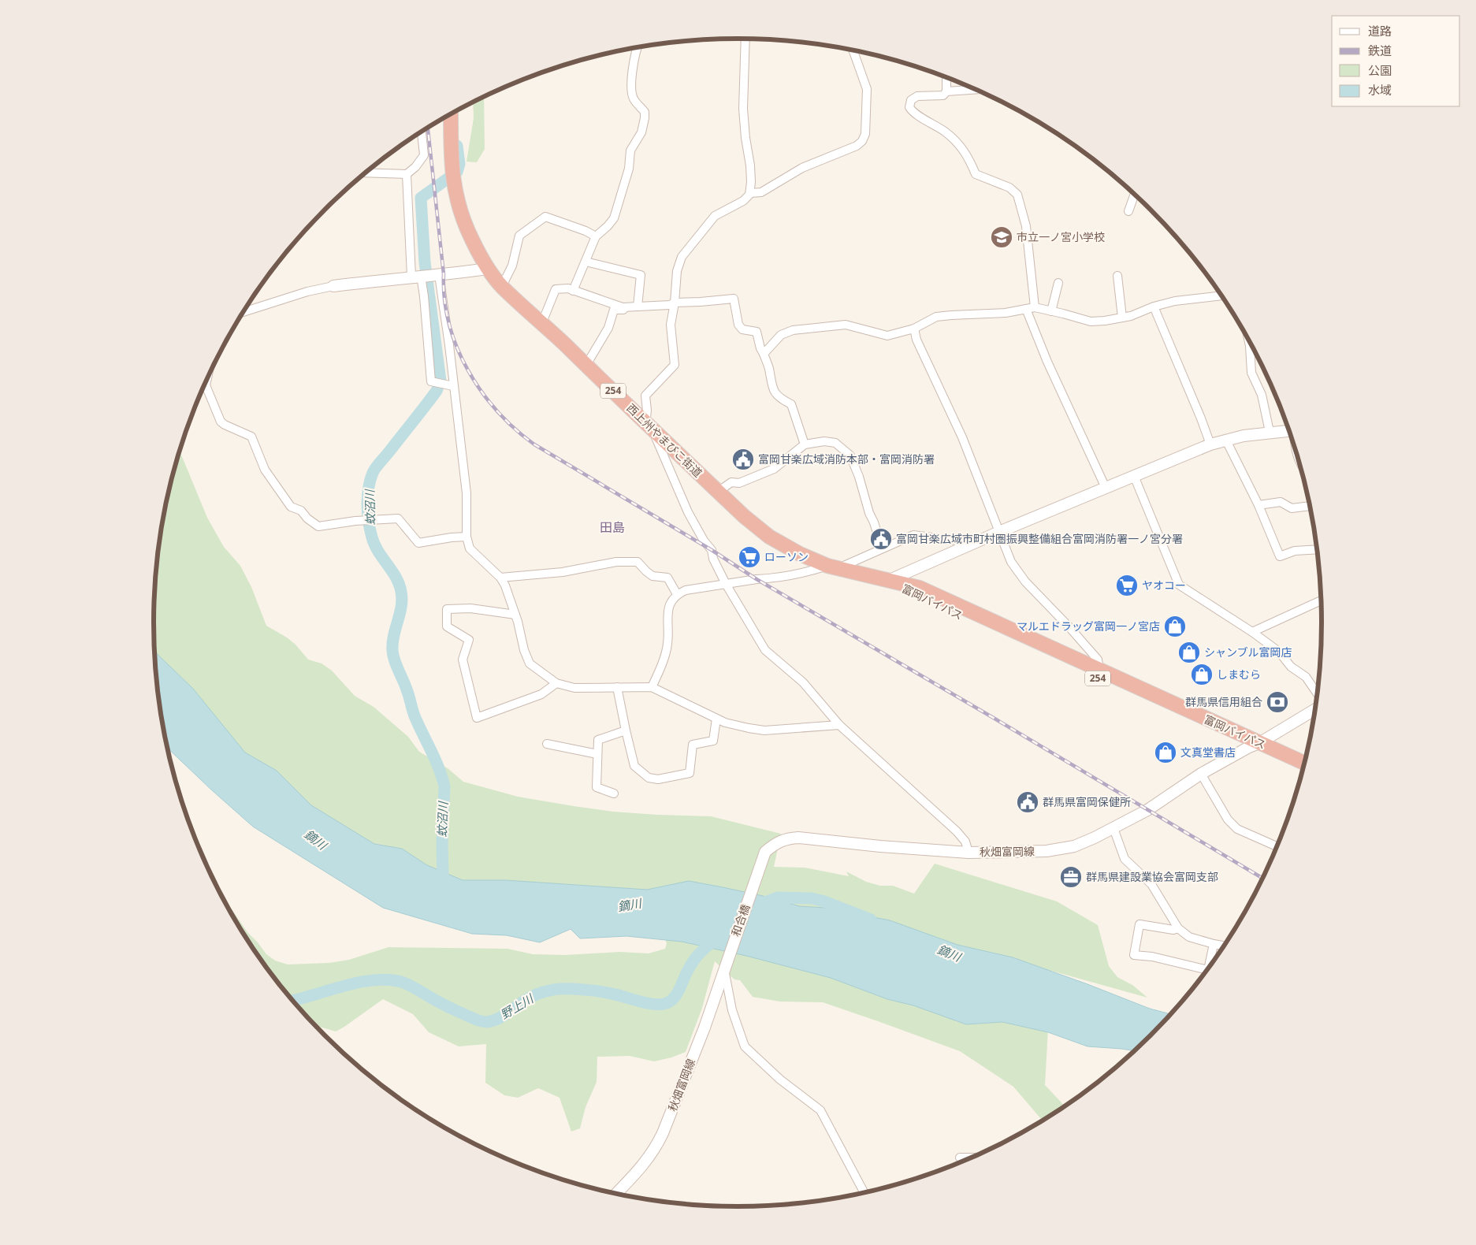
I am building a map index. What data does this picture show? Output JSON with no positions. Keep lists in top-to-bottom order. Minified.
{"streets":{"highway":["254","西上州やまびこ街道","富岡バイパス"],"main road":["秋畑富岡線","和合橋"]},"crossings":[["西上州やまびこ街道","富岡バイパス"],["富岡バイパス","秋畑富岡線"],["秋畑富岡線","和合橋"]],"districts":["田島"],"water":["蚊沼川","鏑川","野上川"],"places":{"school or university":["市立一ノ宮小学校"],"public building":["富岡甘楽広域消防本部・富岡消防署","富岡甘楽広域市町村圏振興整備組合富岡消防署一ノ宮分署","群馬県富岡保健所"],"supermarket":["ローソン","ヤオコー"],"shop":["マルエドラッグ富岡一ノ宮店","シャンブル富岡店","しまむら","文真堂書店"],"bank":["群馬県信用組合"],"office":["群馬県建設業協会富岡支部"]},"legend":["道路","鉄道","公園","水域"]}
